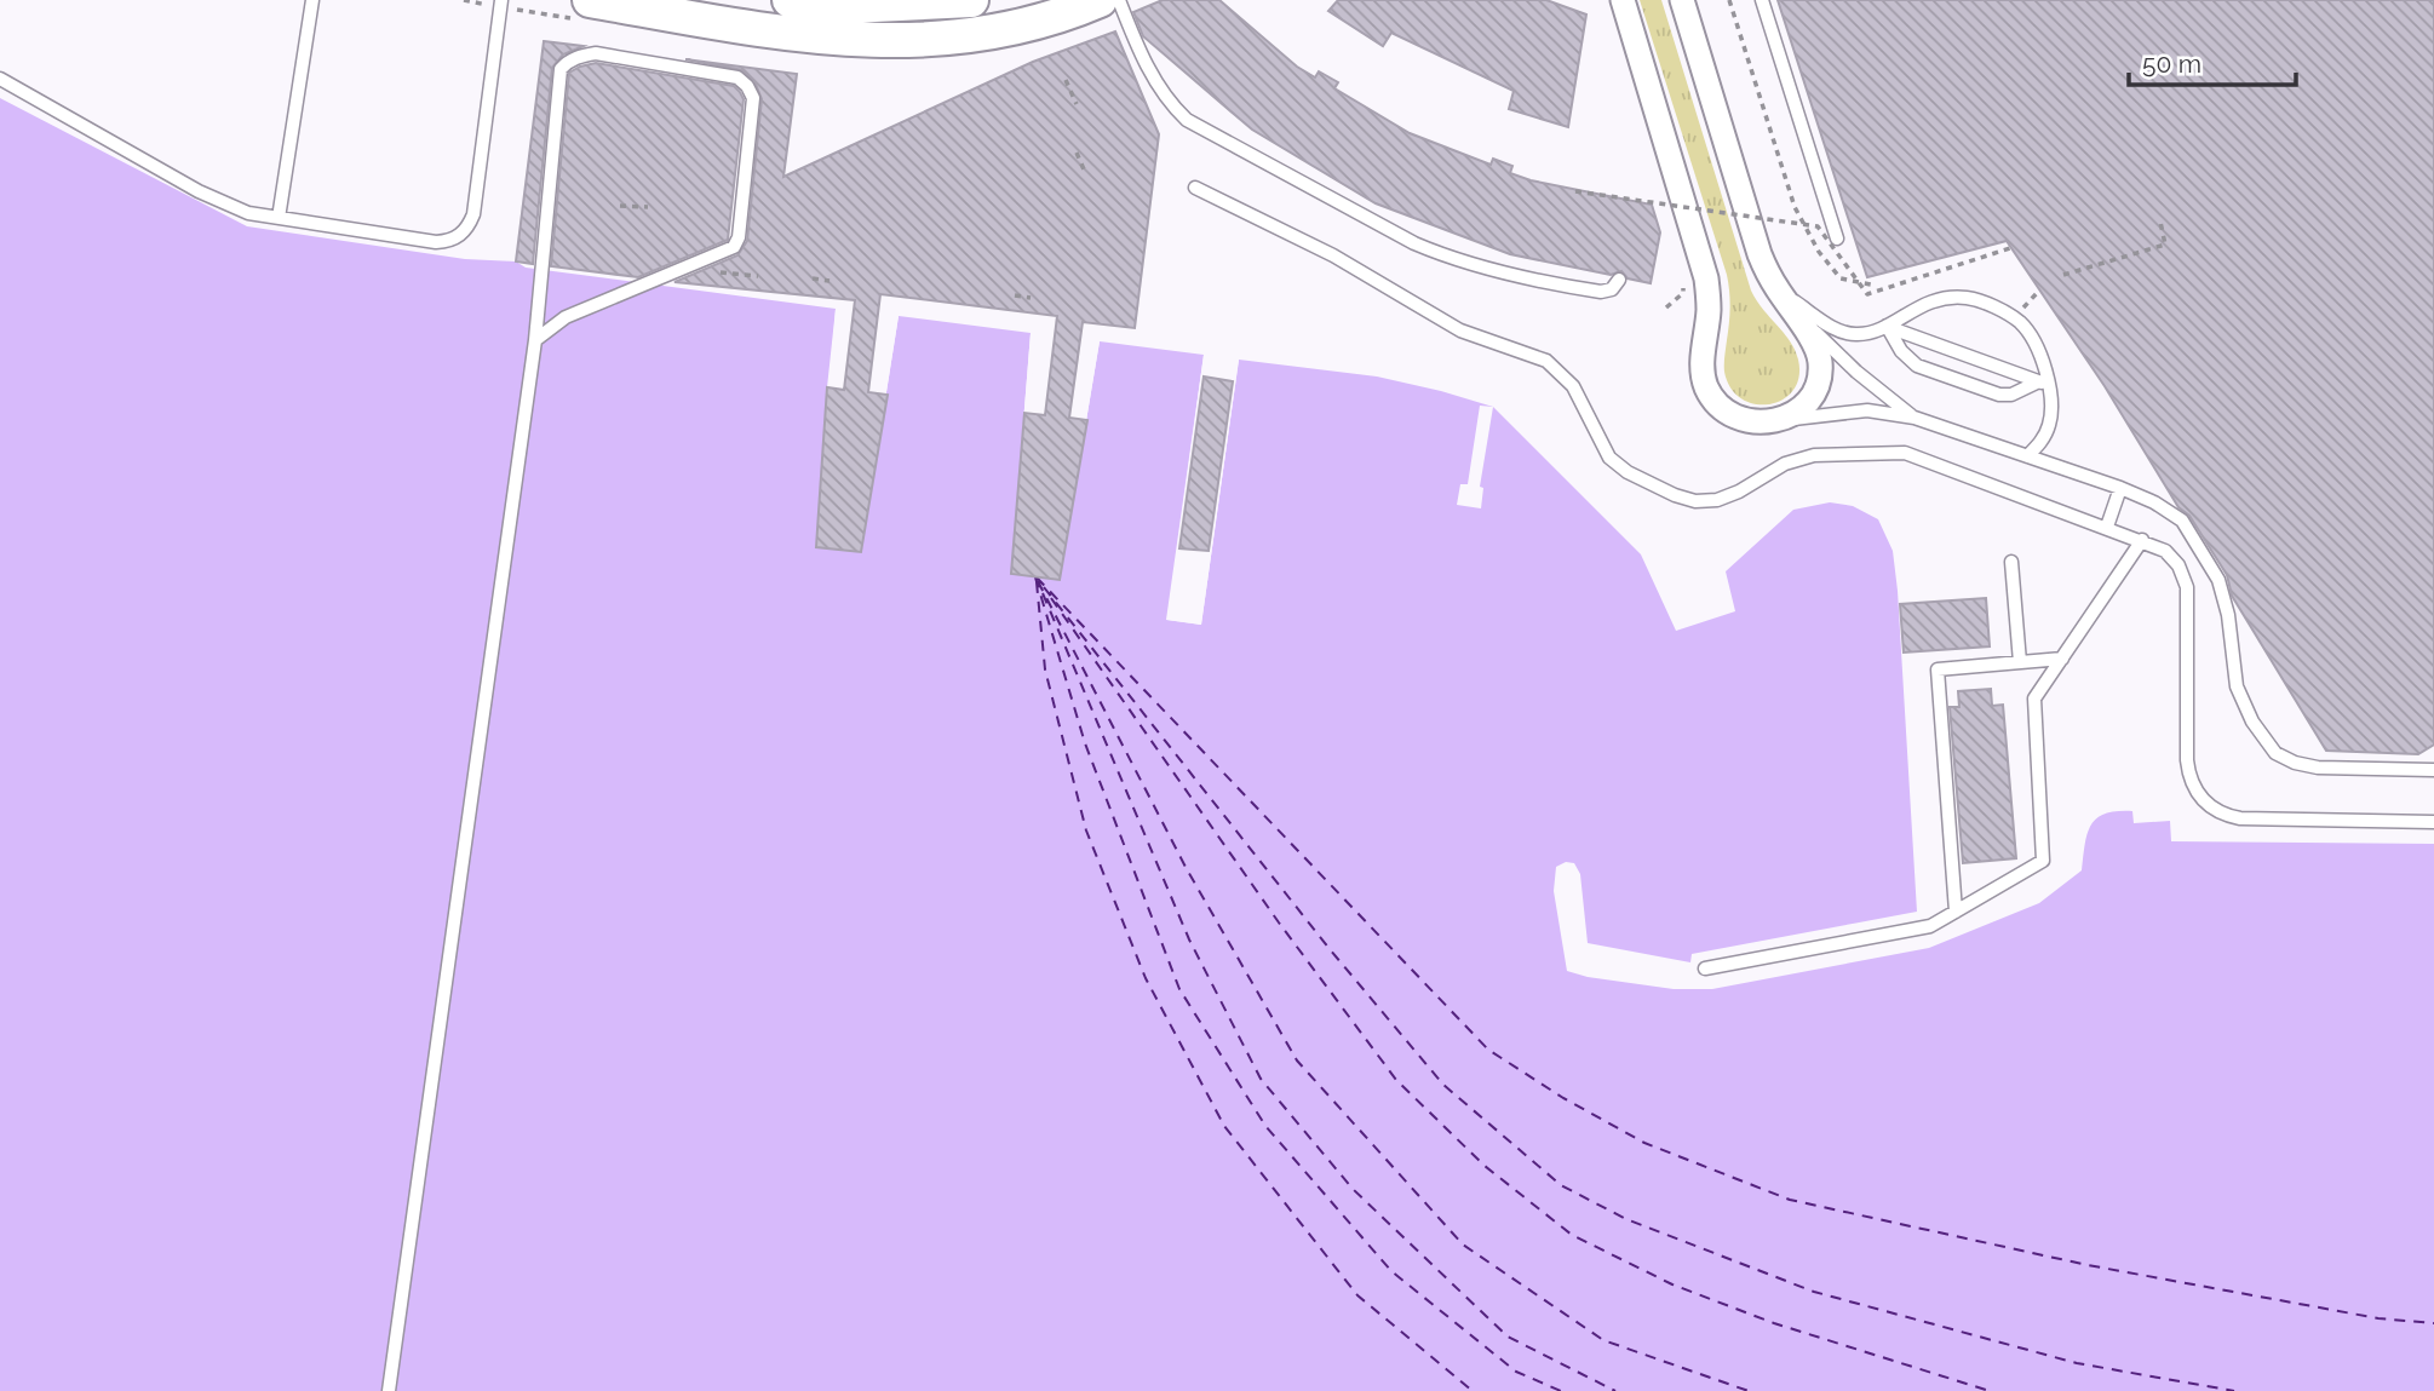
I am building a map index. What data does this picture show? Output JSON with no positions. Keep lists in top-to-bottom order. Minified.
{"scale_bar":"50 m"}
